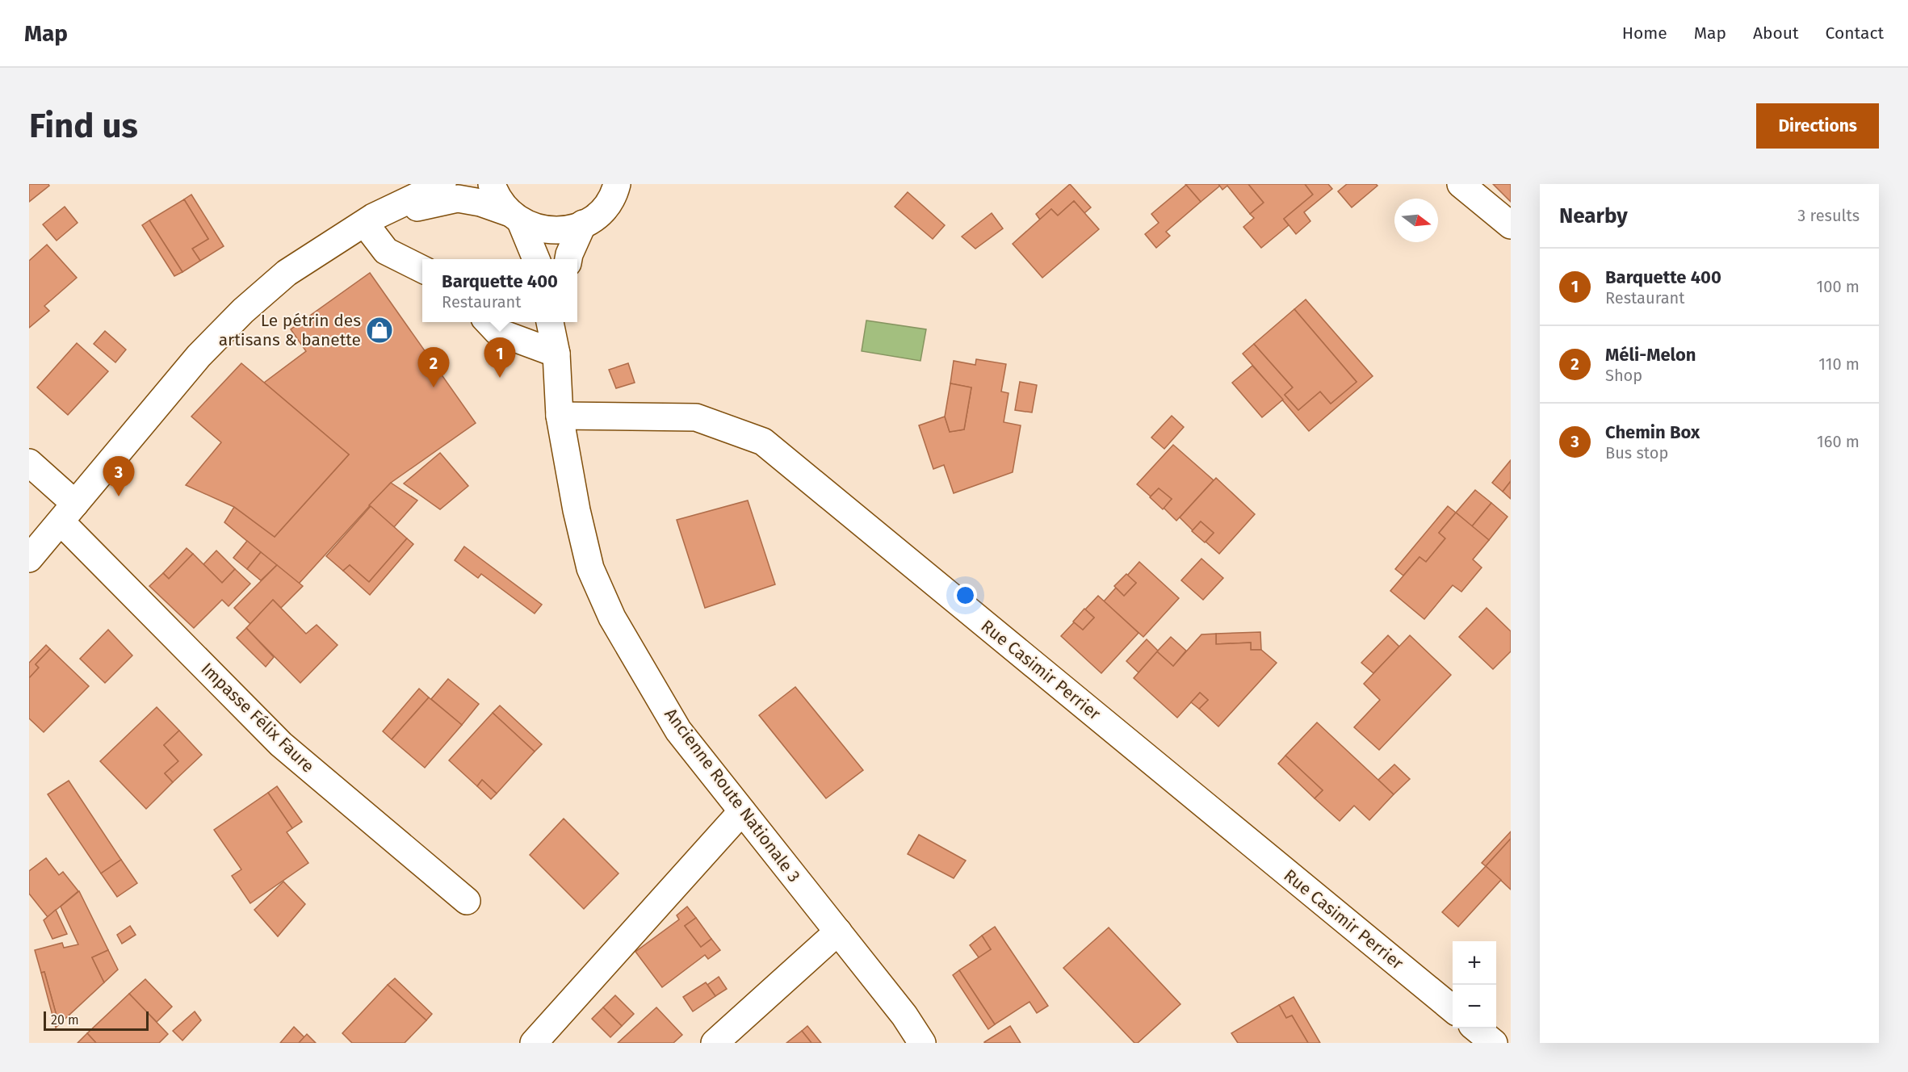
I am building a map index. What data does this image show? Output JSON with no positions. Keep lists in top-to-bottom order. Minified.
{"streets":{"street":["Rue Casimir Perrier","Impasse Félix Faure","Ancienne Route Nationale 3"]},"crossings":[["Rue Casimir Perrier","Ancienne Route Nationale 3"]],"places":{"shop":["Le pétrin des artisans & banette"]},"scale_bar":"20 m","north":"right","page":{"header":"Map","nav":["Home","Map","About","Contact"],"buttons":"Directions","title":"Find us","heading":["Nearby","3 results"],"list":[{"mark":"1","name":"Barquette 400","note":"Restaurant","value":"100 m"},{"mark":"2","name":"Méli-Melon","note":"Shop","value":"110 m"},{"mark":"3","name":"Chemin Box","note":"Bus stop","value":"160 m"}],"popup":["Barquette 400","Restaurant"],"pins":["1","2","3"],"map_buttons":["+","−"],"scale":"20 m"}}
